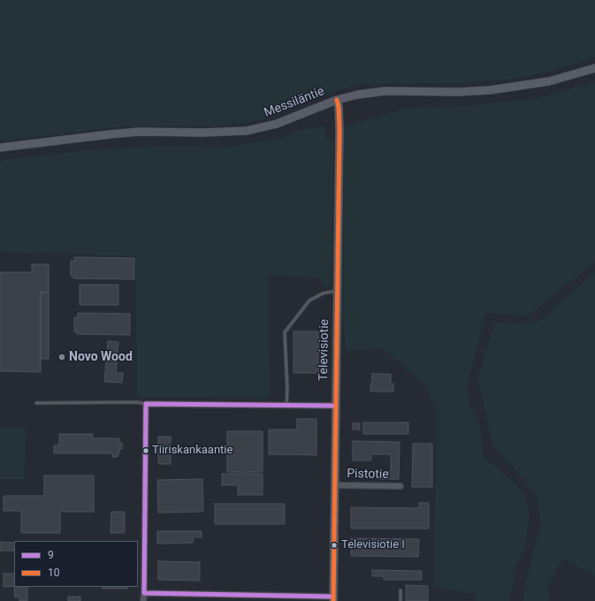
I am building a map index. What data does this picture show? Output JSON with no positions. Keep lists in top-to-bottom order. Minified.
{"streets":{"street":["Messiläntie","Televisiotie","Pistotie"]},"crossings":[["Messiläntie","Televisiotie"],["Televisiotie","Pistotie"]],"places":["Novo Wood","Tiiriskankaantie","Televisiotie I"],"lines":["transit line 10","transit line 9"],"legend":["9","10"]}
